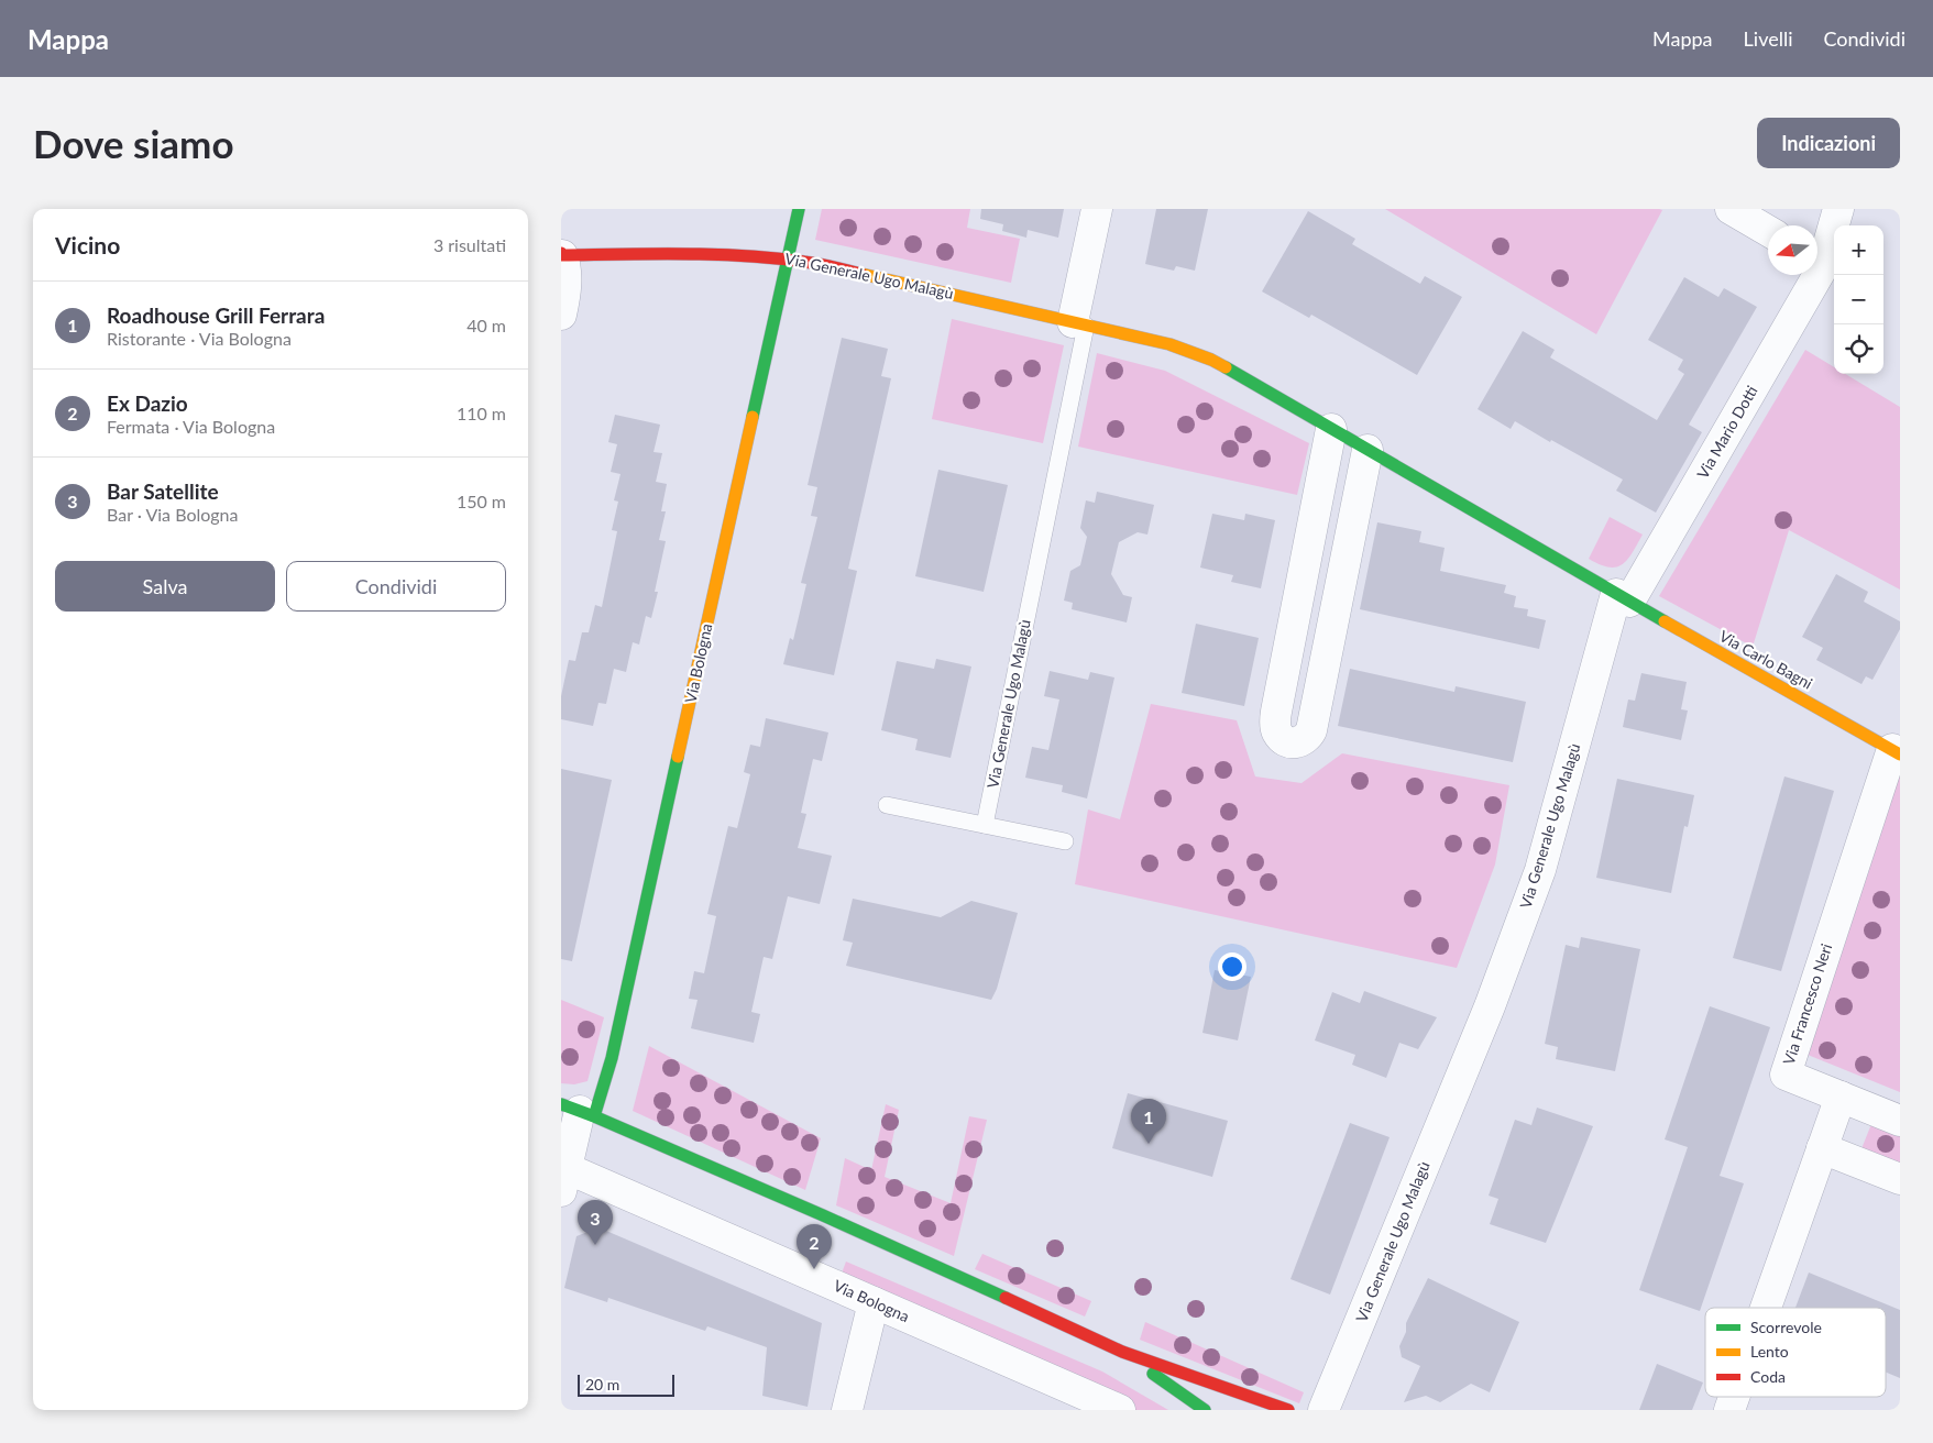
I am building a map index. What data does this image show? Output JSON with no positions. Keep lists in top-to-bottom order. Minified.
{"streets":{"street":["Via Generale Ugo Malagù","Via Mario Dotti","Via Carlo Bagni","Via Bologna","Via Francesco Neri"]},"crossings":[["Via Generale Ugo Malagù","Via Mario Dotti"],["Via Generale Ugo Malagù","Via Carlo Bagni"],["Via Generale Ugo Malagù","Via Bologna"],["Via Mario Dotti","Via Carlo Bagni"],["Via Carlo Bagni","Via Francesco Neri"]],"legend":["Scorrevole","Lento","Coda"],"scale_bar":"20 m","north":"left","page":{"header":"Mappa","nav":["Mappa","Livelli","Condividi"],"buttons":["Indicazioni",["Salva","Condividi"]],"title":"Dove siamo","heading":["Vicino","3 risultati"],"map_buttons":["+","−"],"list":[{"mark":"1","name":"Roadhouse Grill Ferrara","note":"Ristorante · Via Bologna","value":"40 m"},{"mark":"2","name":"Ex Dazio","note":"Fermata · Via Bologna","value":"110 m"},{"mark":"3","name":"Bar Satellite","note":"Bar · Via Bologna","value":"150 m"}],"pins":["1","3","2"],"scale":"20 m"}}
